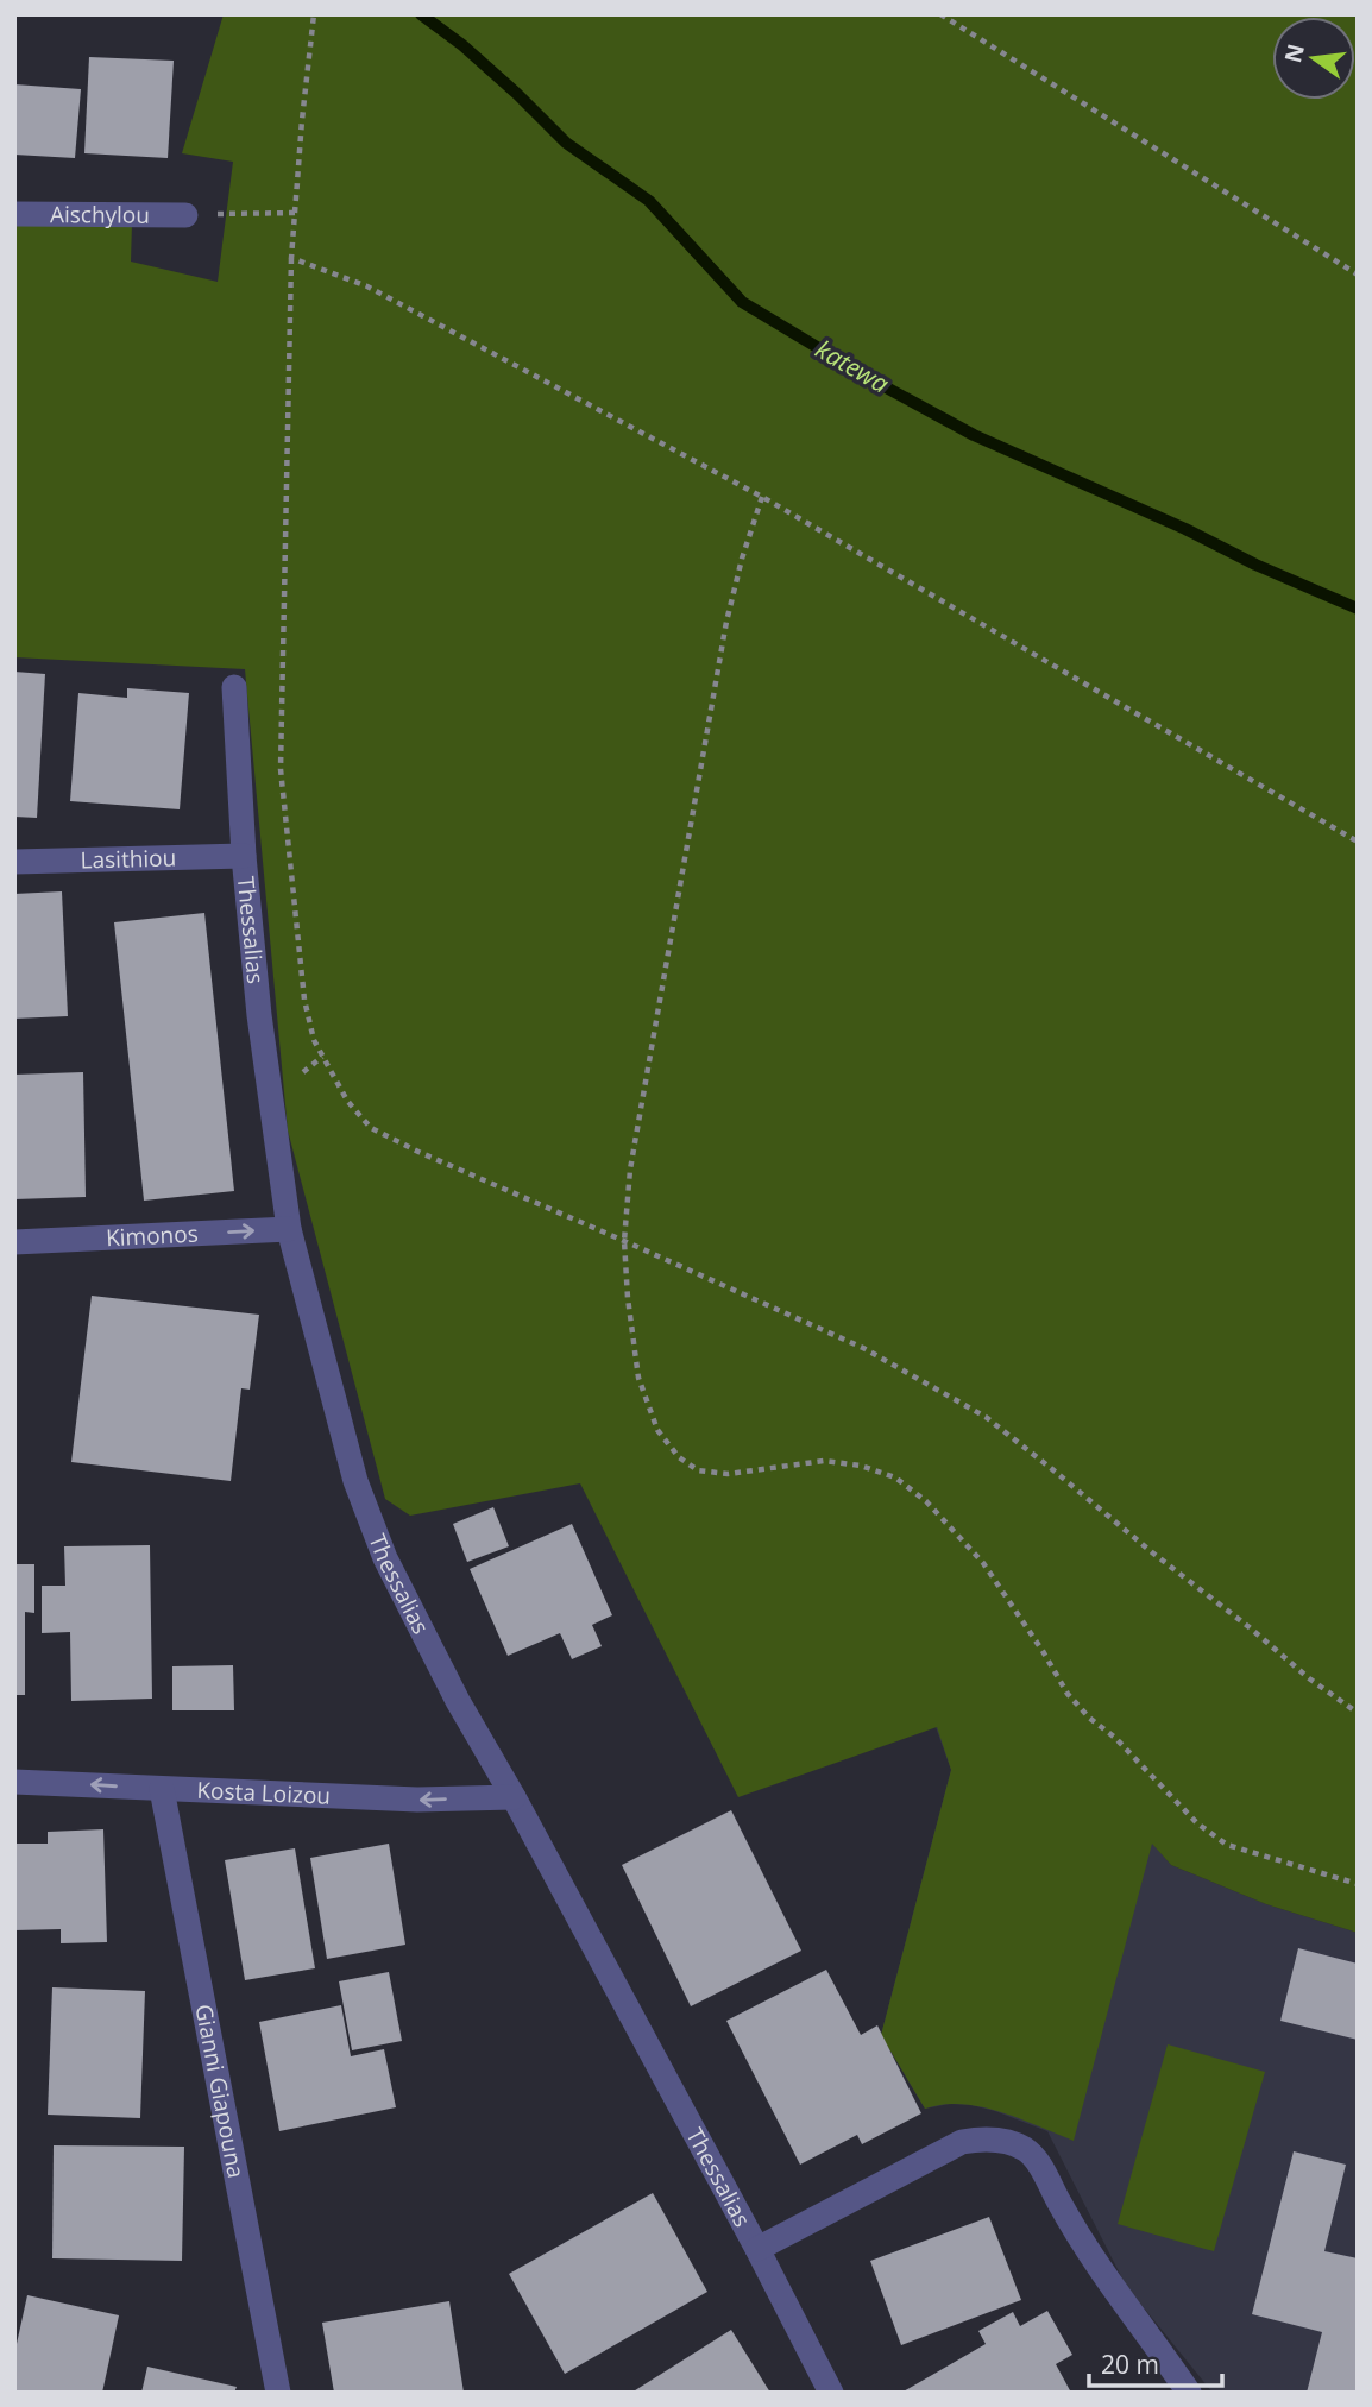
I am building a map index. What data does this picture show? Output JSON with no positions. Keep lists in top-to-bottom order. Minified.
{"streets":{"street":["Aischylou","Lasithiou","Thessalias","Kimonos","Kosta Loizou","Gianni Giapouna"]},"crossings":[["Lasithiou","Thessalias"],["Thessalias","Kimonos"],["Thessalias","Kosta Loizou"],["Kosta Loizou","Gianni Giapouna"]],"one_way":["Kimonos","Kosta Loizou"],"water":["katewa"],"scale_bar":"20 m","north":"left"}
